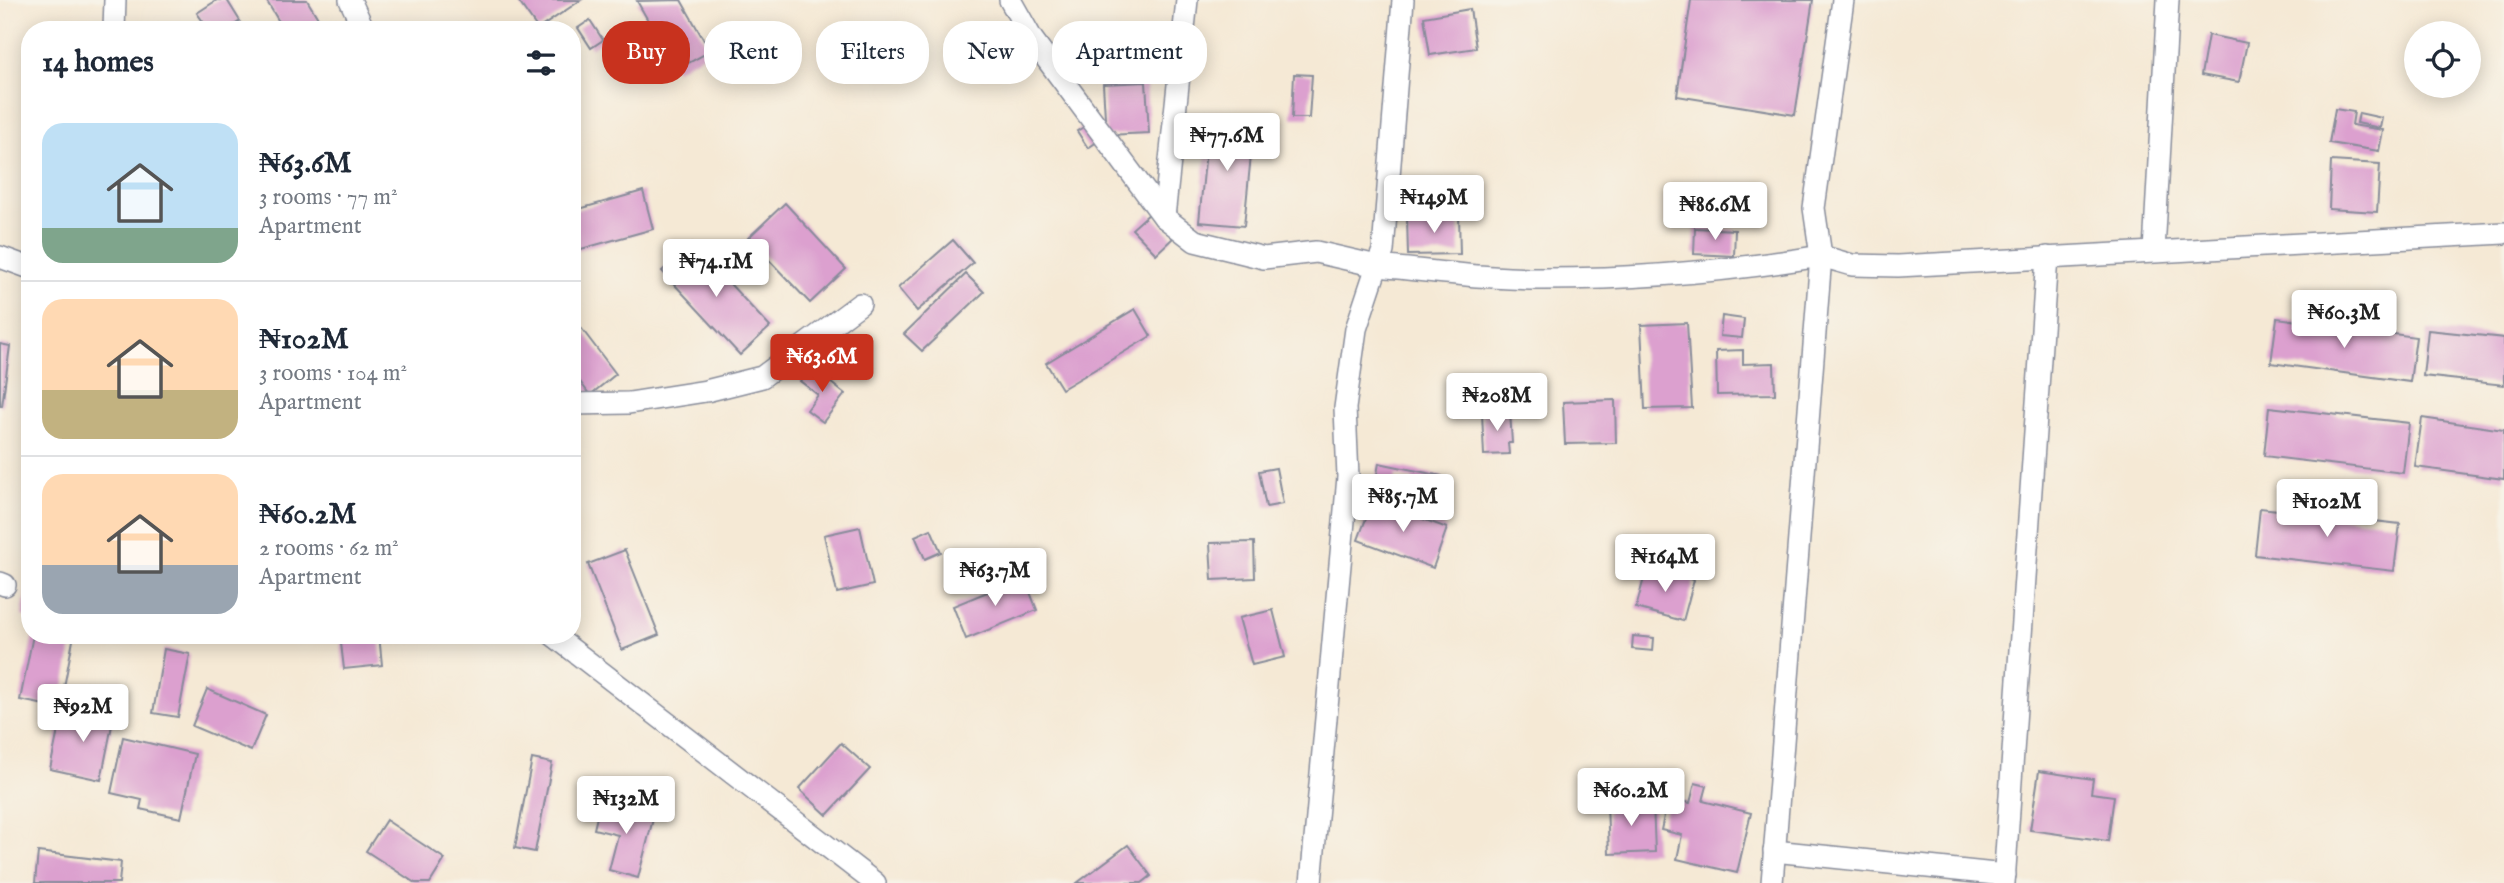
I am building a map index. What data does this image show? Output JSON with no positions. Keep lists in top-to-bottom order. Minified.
{"page":{"chip":["Buy","Rent","Filters","New","Apartment"],"heading":"14 homes","list":[{"name":"₦63.6M","note":"3 rooms · 77 m² · Apartment"},{"name":"₦102M","note":"3 rooms · 104 m² · Apartment"},{"name":"₦60.2M","note":"2 rooms · 62 m² · Apartment"}],"price":["₦77.6M","₦149M","₦86.6M","₦74.1M","₦60.3M","₦63.6M","₦208M","₦85.7M","₦102M","₦164M","₦63.7M","₦92M","₦60.2M","₦132M"]}}
